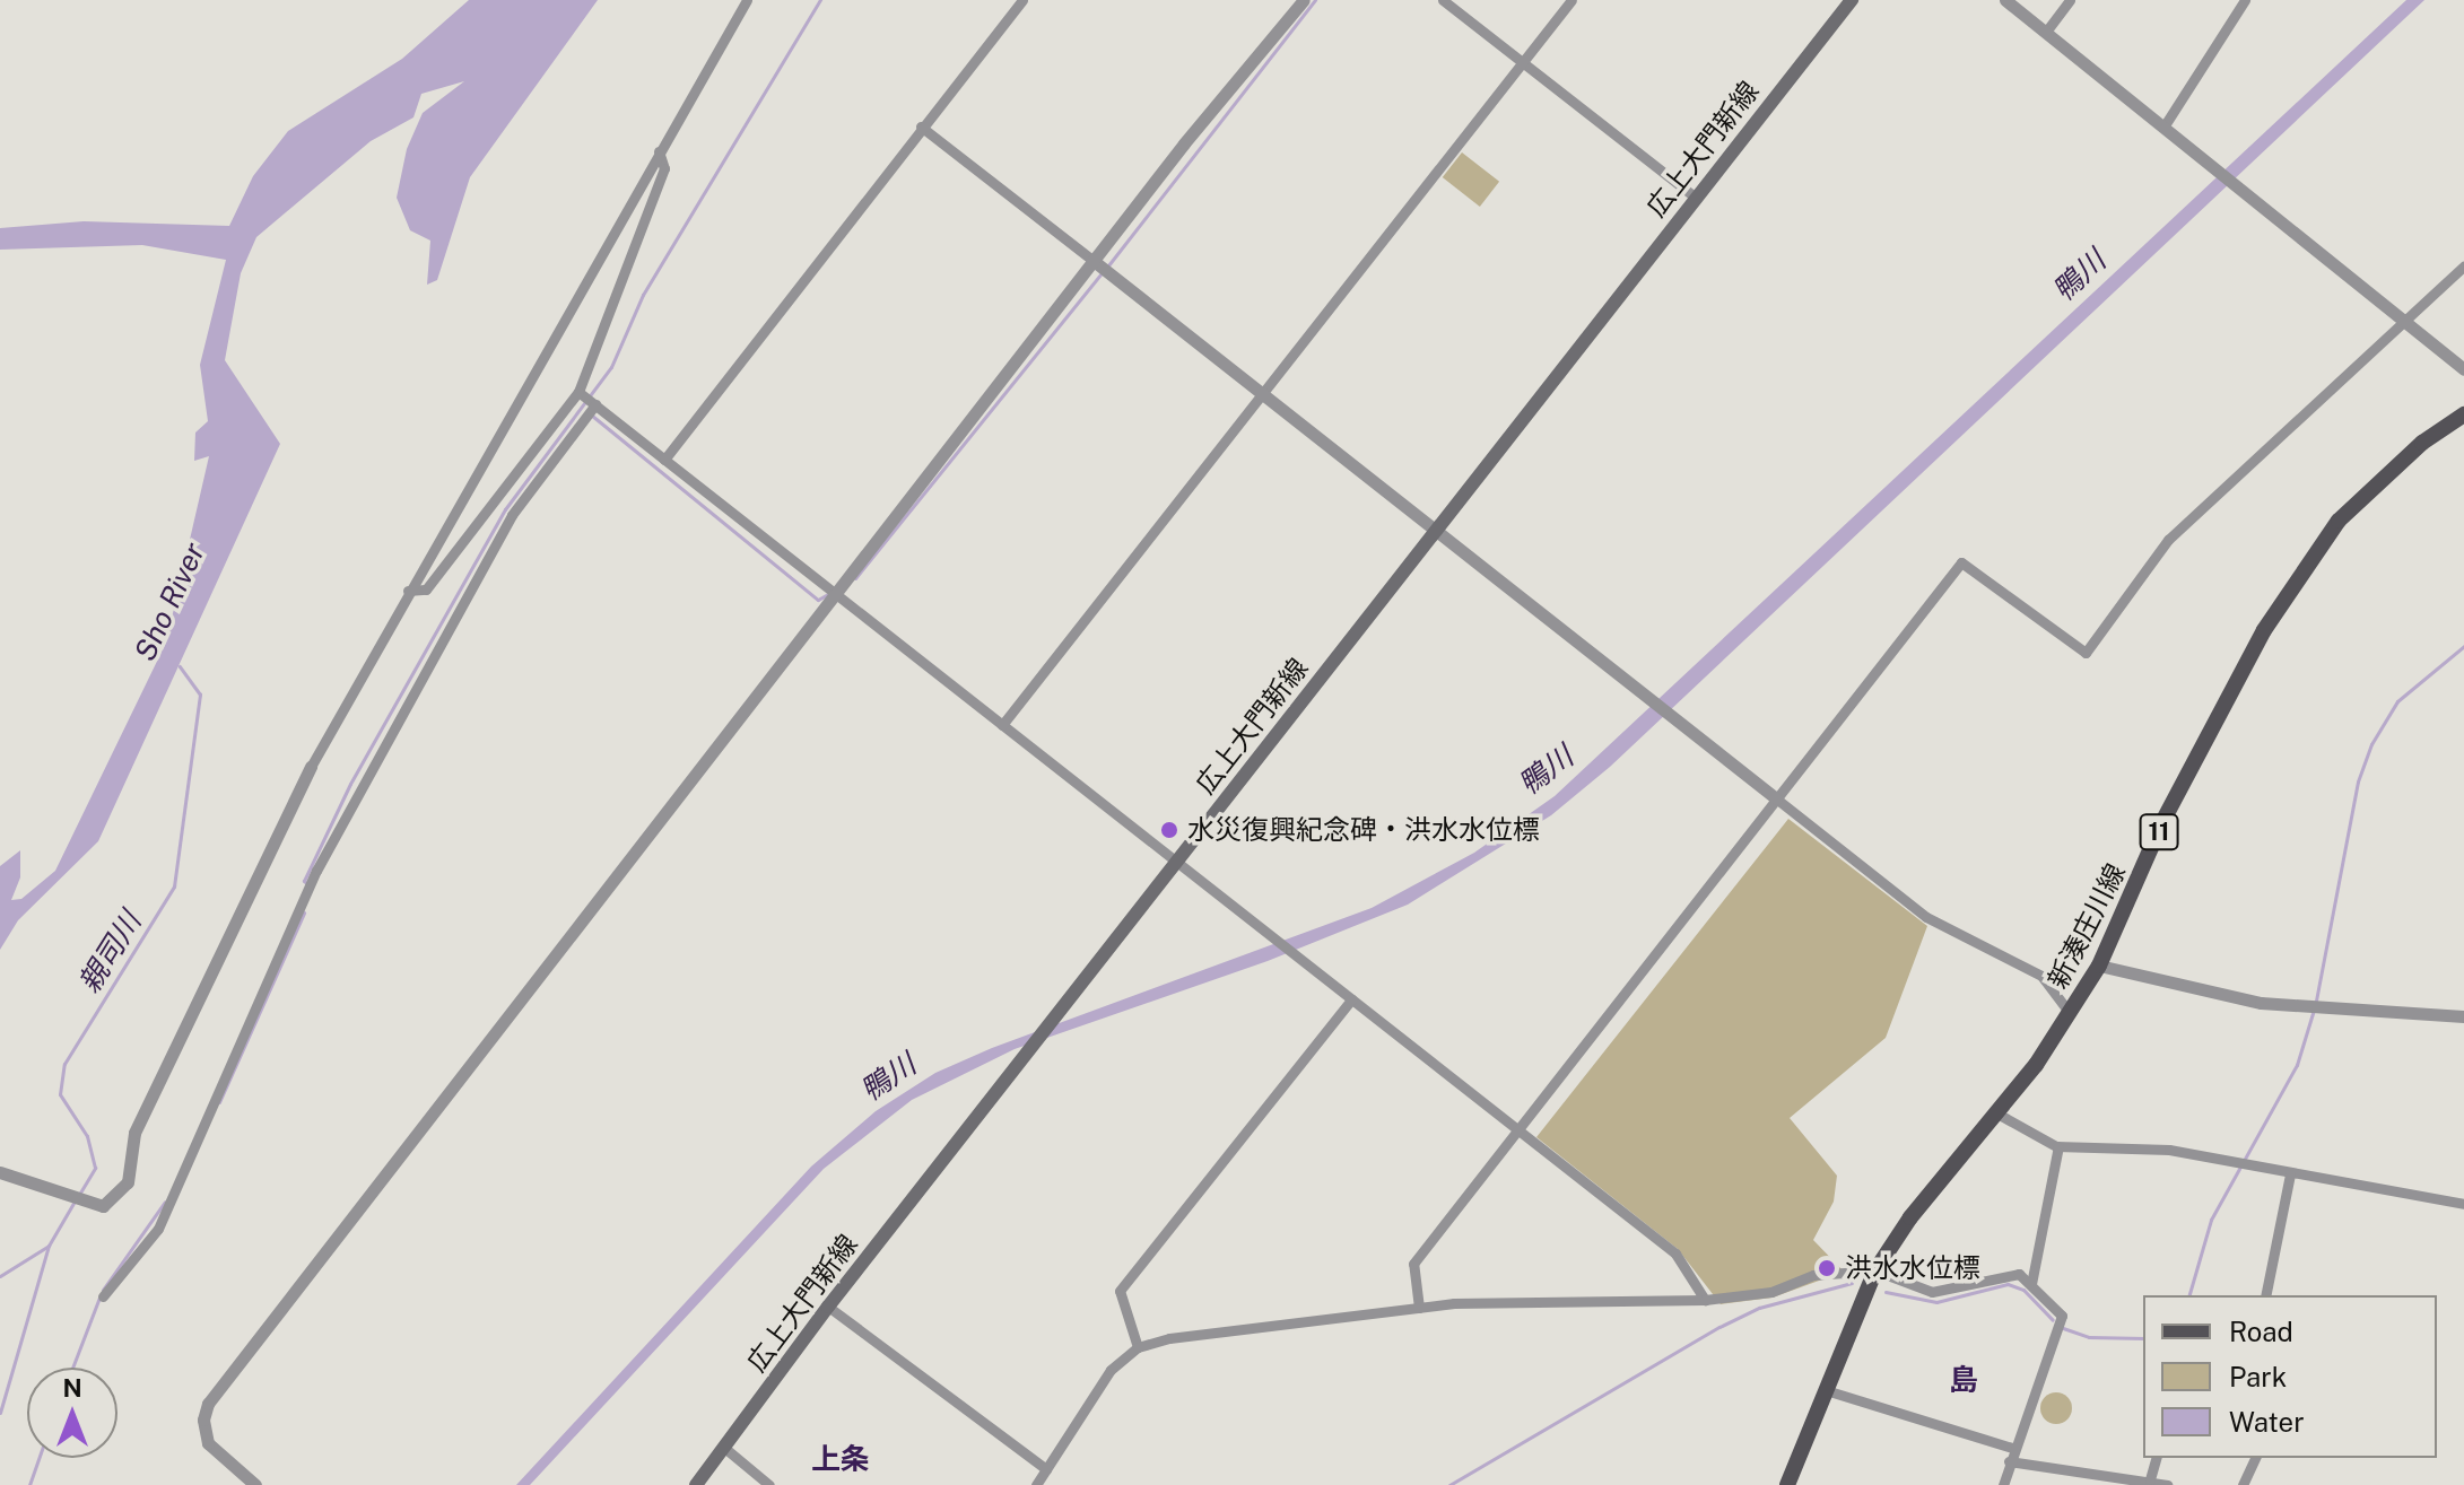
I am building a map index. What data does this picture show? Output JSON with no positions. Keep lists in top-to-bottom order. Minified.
{"streets":{"main road":["広上大門新線","11","新湊庄川線"]},"districts":["島","上条"],"water":["鴨川","Sho River","親司川"],"places":["水災復興紀念碑・洪水水位標","洪水水位標"],"legend":["Road","Park","Water"],"north":"top"}
